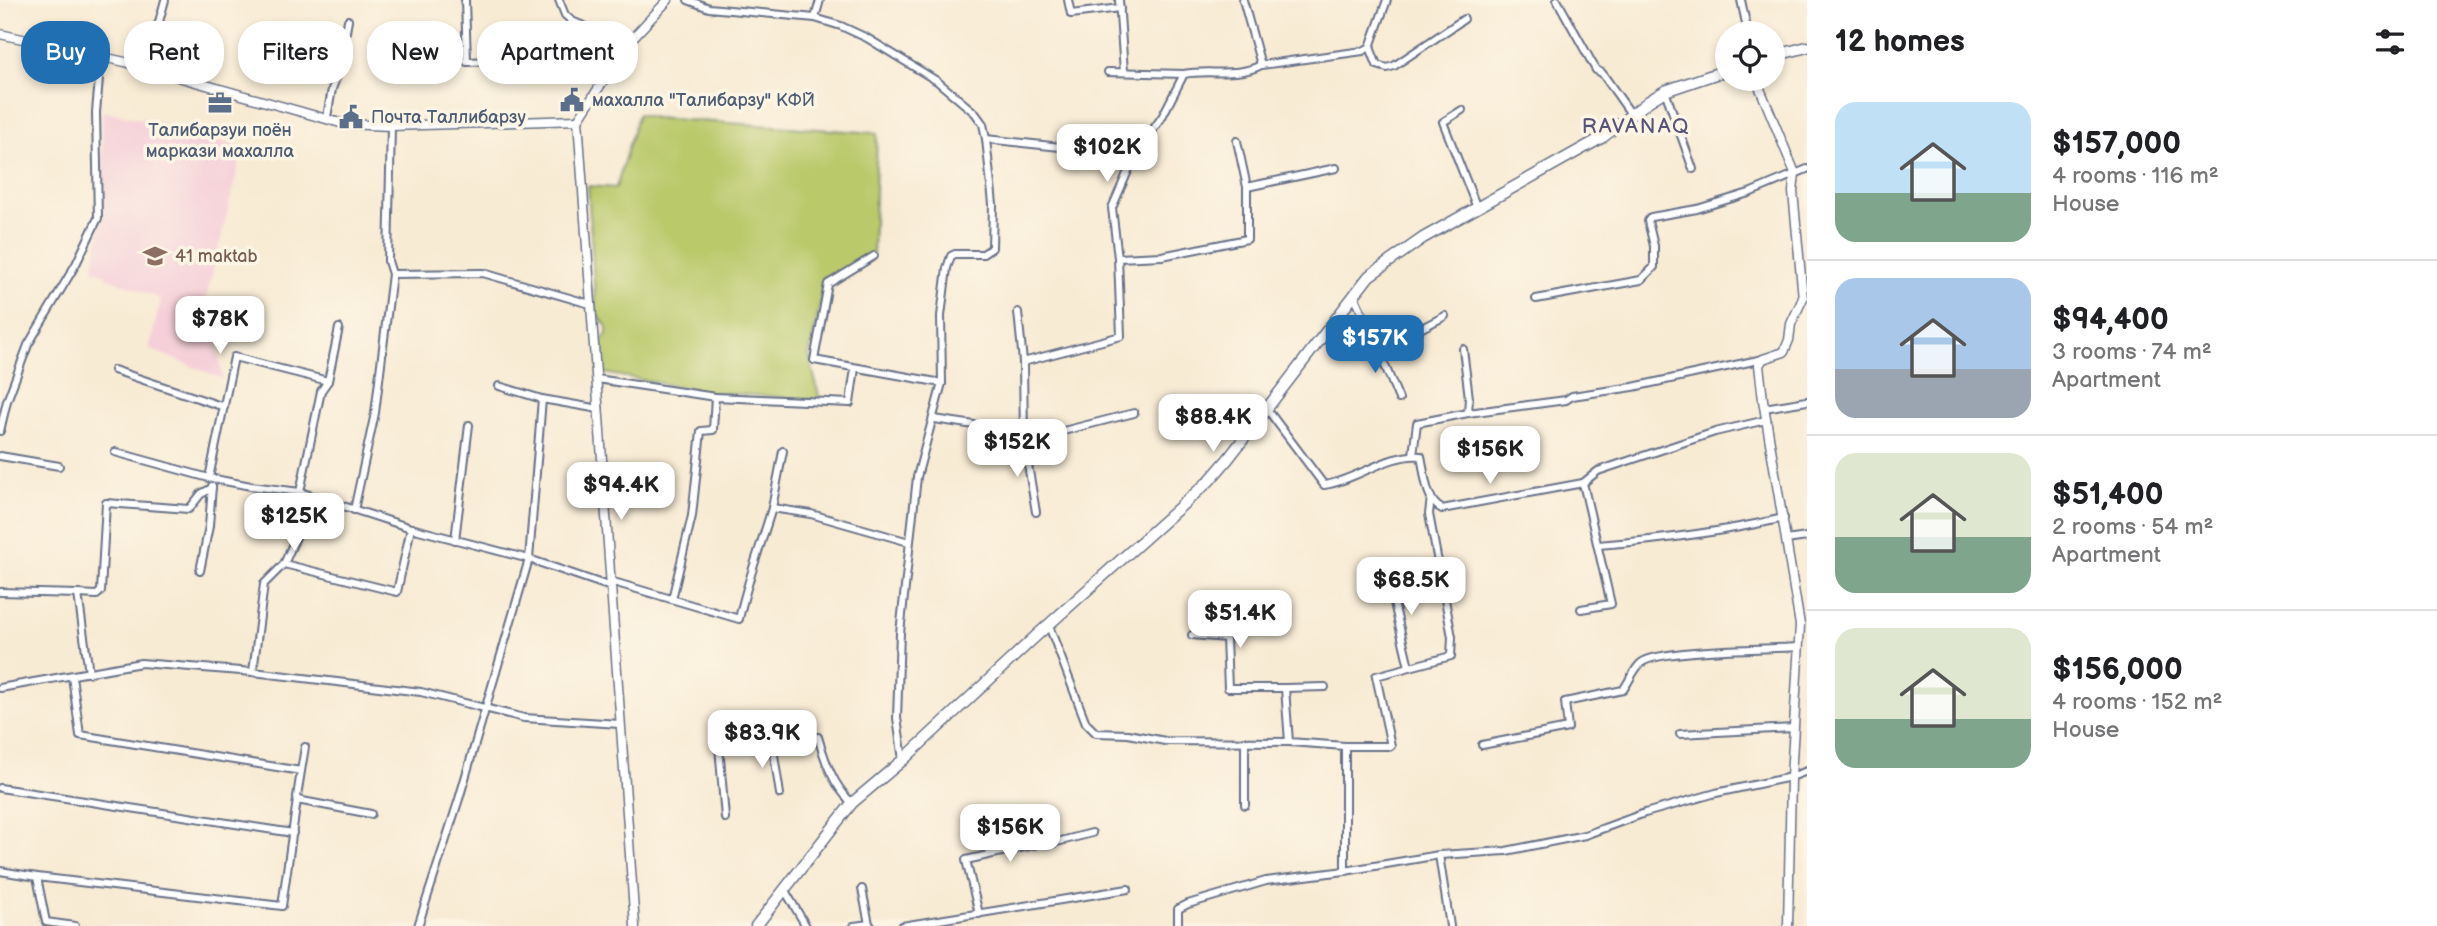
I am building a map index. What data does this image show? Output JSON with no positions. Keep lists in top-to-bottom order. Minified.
{"districts":["RAVANAQ"],"places":{"public building":["махалла \"Талибарзу\" КФЙ","Почта Таллибарзу"],"office":["Талибарзуи поён маркази махалла"],"school or university":["41 maktab"]},"page":{"heading":"12 homes","chip":["Buy","Rent","Filters","New","Apartment"],"list":[{"name":"$157,000","note":"4 rooms · 116 m² · House"},{"name":"$94,400","note":"3 rooms · 74 m² · Apartment"},{"name":"$51,400","note":"2 rooms · 54 m² · Apartment"},{"name":"$156,000","note":"4 rooms · 152 m² · House"}],"price":["$102K","$78K","$157K","$88.4K","$152K","$156K","$94.4K","$125K","$68.5K","$51.4K","$83.9K","$156K"]}}
